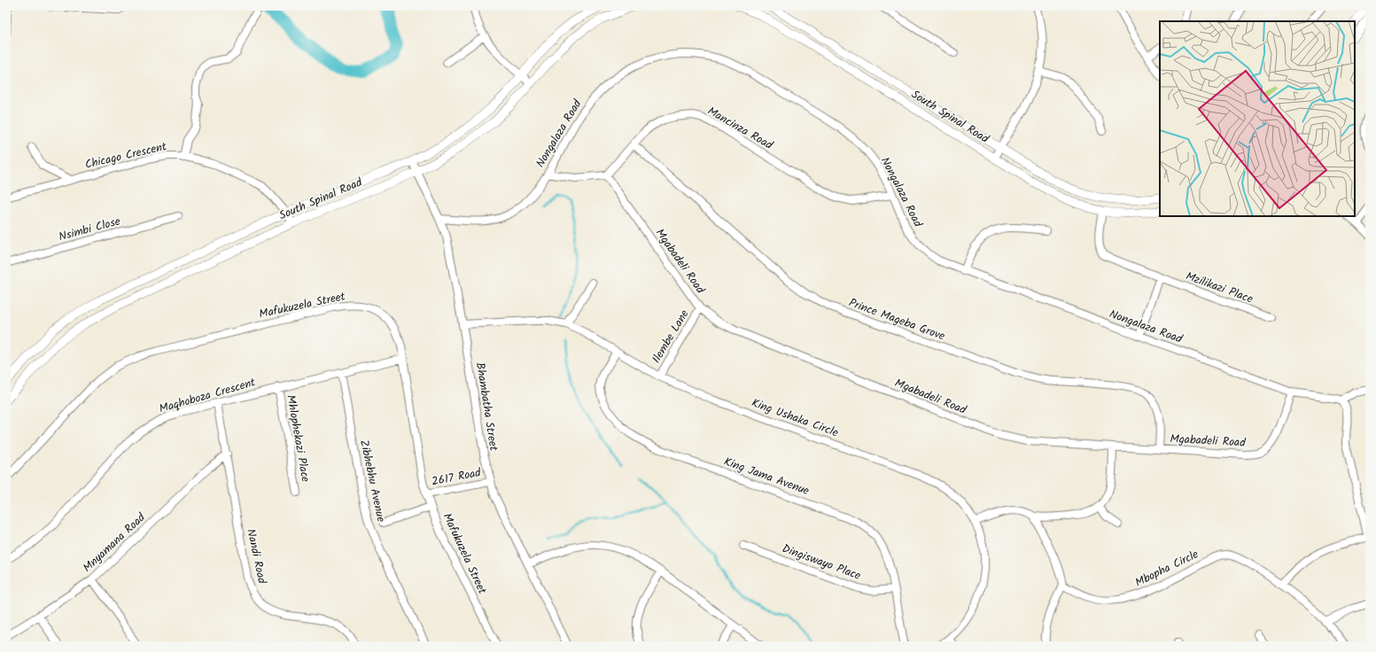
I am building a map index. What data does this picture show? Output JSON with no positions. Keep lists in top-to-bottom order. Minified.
{"streets":{"street":["South Spinal Road","Mancinza Road","Nongalaza Road","Chicago Crescent","Nsimbi Close","Mgabadeli Road","Mzilikazi Place","Mafukuzela Street","Prince Mageba Grove","Ilembe Lane","Maqhoboza Crescent","Bhambatha Street","King Ushaka Circle","Mhlophekazi Place","King Jama Avenue","2617 Road","Zibhebhu Avenue","Mnyamana Road","Nandi Road","Dingiswayo Place","Mbopha Circle"]},"crossings":[["South Spinal Road","Chicago Crescent"],["South Spinal Road","Mzilikazi Place"],["South Spinal Road","Bhambatha Street"],["Mancinza Road","Nongalaza Road"],["Mancinza Road","Mgabadeli Road"],["Mancinza Road","Prince Mageba Grove"],["Nongalaza Road","Mgabadeli Road"],["Nongalaza Road","Bhambatha Street"],["Mgabadeli Road","Prince Mageba Grove"],["Mgabadeli Road","Ilembe Lane"],["Mafukuzela Street","Maqhoboza Crescent"],["Mafukuzela Street","2617 Road"],["Ilembe Lane","King Ushaka Circle"],["Maqhoboza Crescent","Mhlophekazi Place"],["Maqhoboza Crescent","Zibhebhu Avenue"],["Maqhoboza Crescent","Nandi Road"],["Bhambatha Street","King Ushaka Circle"],["Bhambatha Street","2617 Road"],["King Ushaka Circle","King Jama Avenue"],["King Jama Avenue","Dingiswayo Place"],["Mnyamana Road","Nandi Road"]]}
